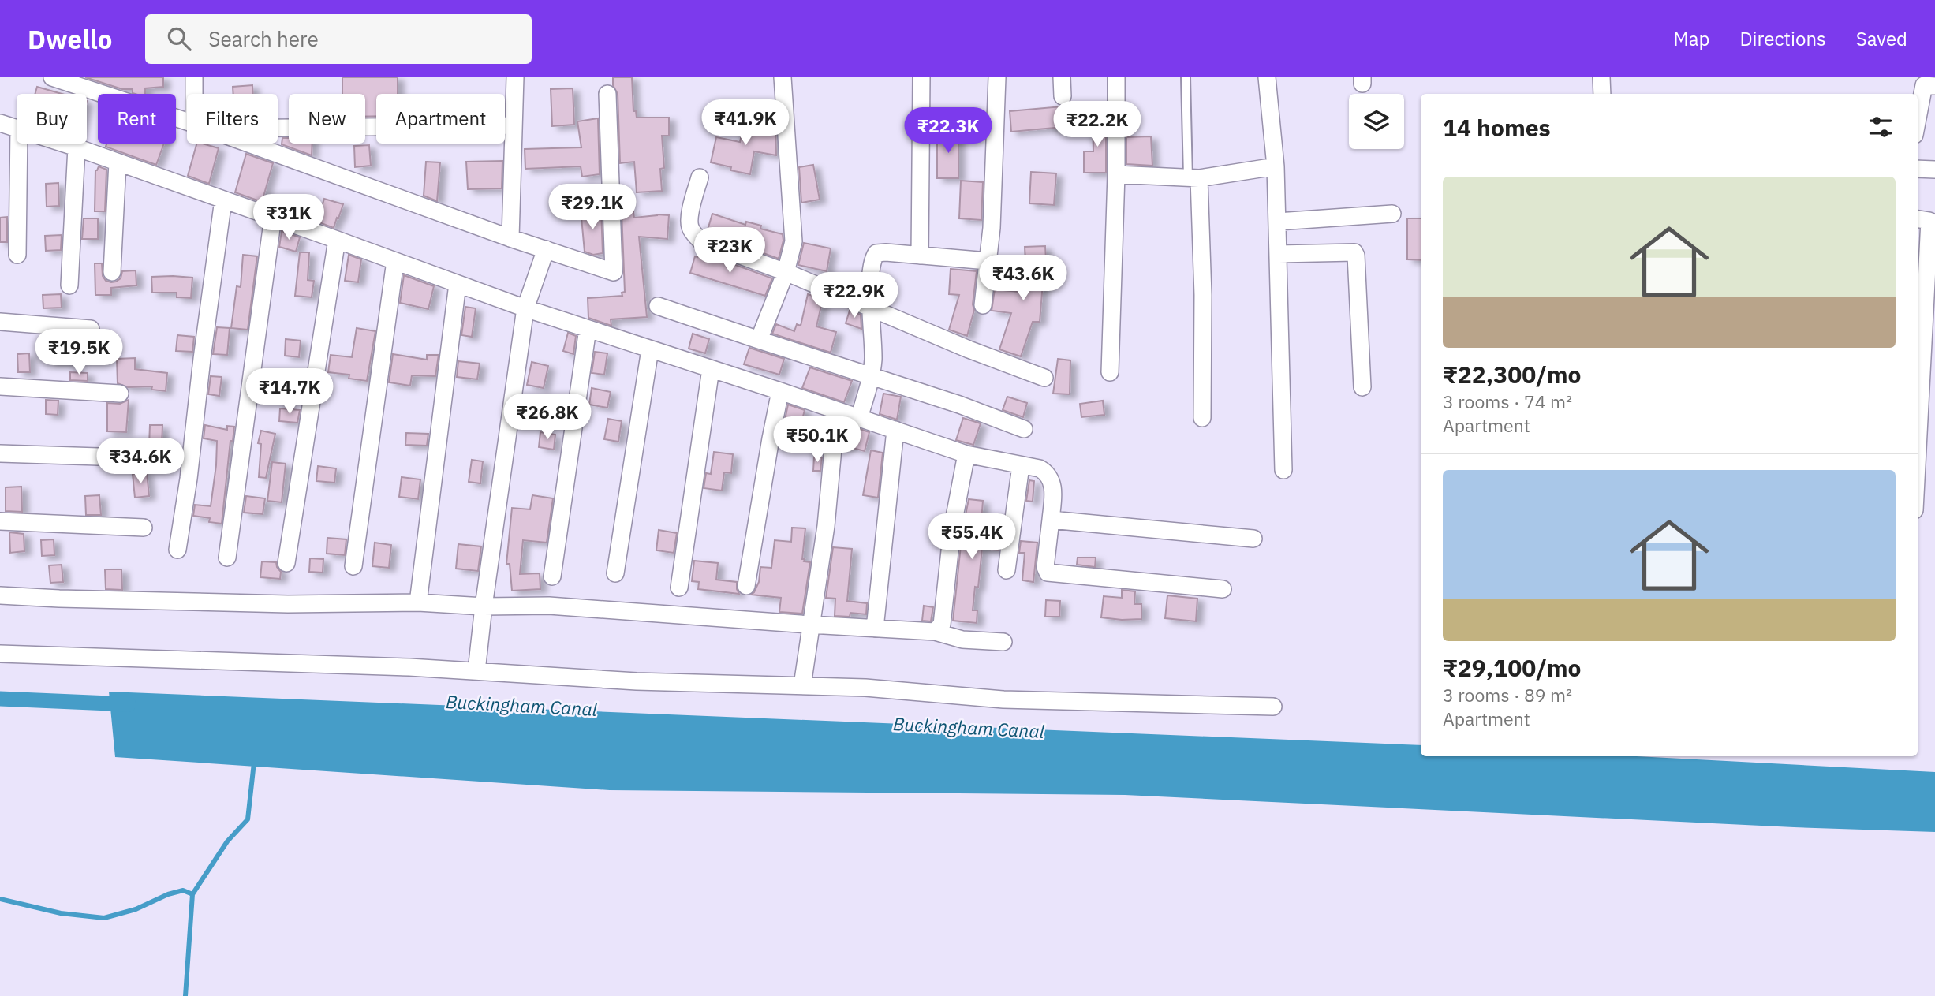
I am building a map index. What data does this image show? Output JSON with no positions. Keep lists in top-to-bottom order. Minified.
{"water":["Buckingham Canal"],"page":{"header":"Dwello","search":"Search here","nav":["Map","Directions","Saved"],"chip":["Buy","Rent","Filters","New","Apartment"],"heading":"14 homes","price":["₹41.9K","₹22.2K","₹22.3K","₹29.1K","₹31K","₹23K","₹43.6K","₹22.9K","₹19.5K","₹14.7K","₹26.8K","₹50.1K","₹34.6K","₹55.4K"],"list":[{"name":"₹22,300/mo","note":"3 rooms · 74 m² · Apartment"},{"name":"₹29,100/mo","note":"3 rooms · 89 m² · Apartment"}]}}
